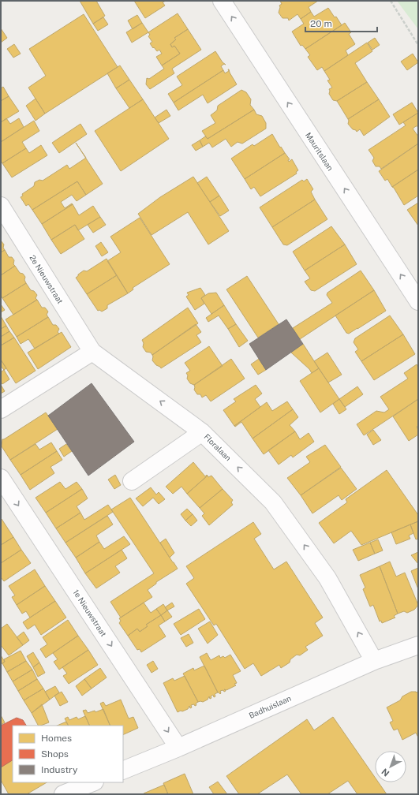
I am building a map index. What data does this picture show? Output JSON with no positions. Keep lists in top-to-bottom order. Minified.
{"streets":{"street":["Mauritslaan","2e Nieuwstraat","Floralaan","1e Nieuwstraat","Badhuislaan"]},"crossings":[["2e Nieuwstraat","Floralaan"],["Floralaan","Badhuislaan"],["1e Nieuwstraat","Badhuislaan"]],"one_way":["Mauritslaan","Floralaan","1e Nieuwstraat"],"legend":["Homes","Shops","Industry"],"scale_bar":"20 m","north":"bottom left"}
